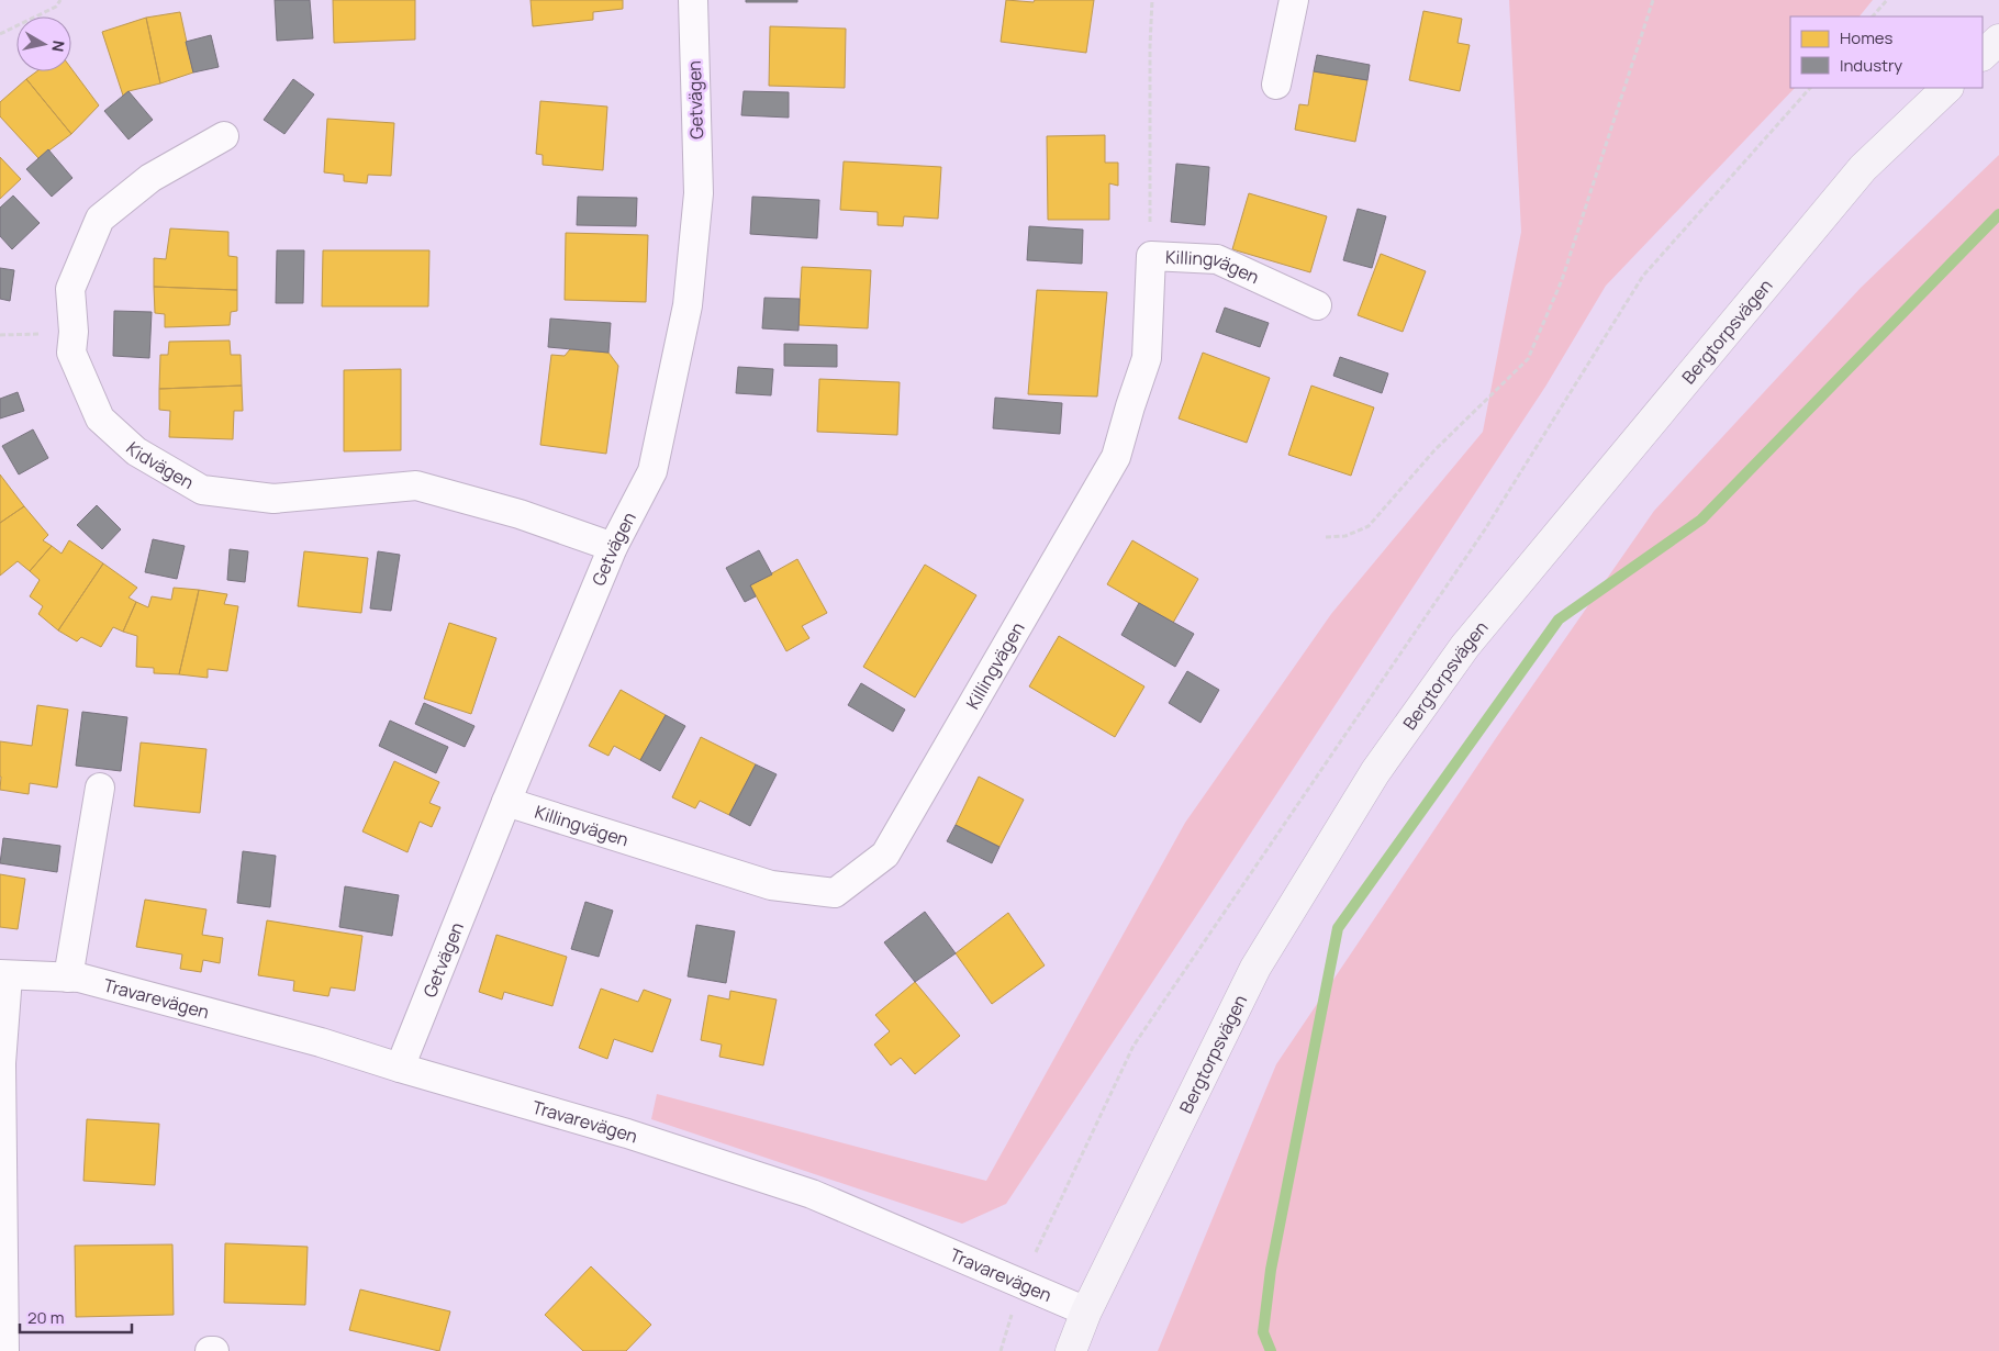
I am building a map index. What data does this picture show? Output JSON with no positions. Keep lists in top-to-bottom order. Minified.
{"streets":{"main road":["Bergtorpsvägen"],"street":["Getvägen","Killingvägen","Kidvägen","Travarevägen"]},"crossings":[["Getvägen","Killingvägen"],["Getvägen","Kidvägen"],["Getvägen","Travarevägen"],["Bergtorpsvägen","Travarevägen"]],"legend":["Homes","Industry"],"scale_bar":"20 m","north":"right"}
